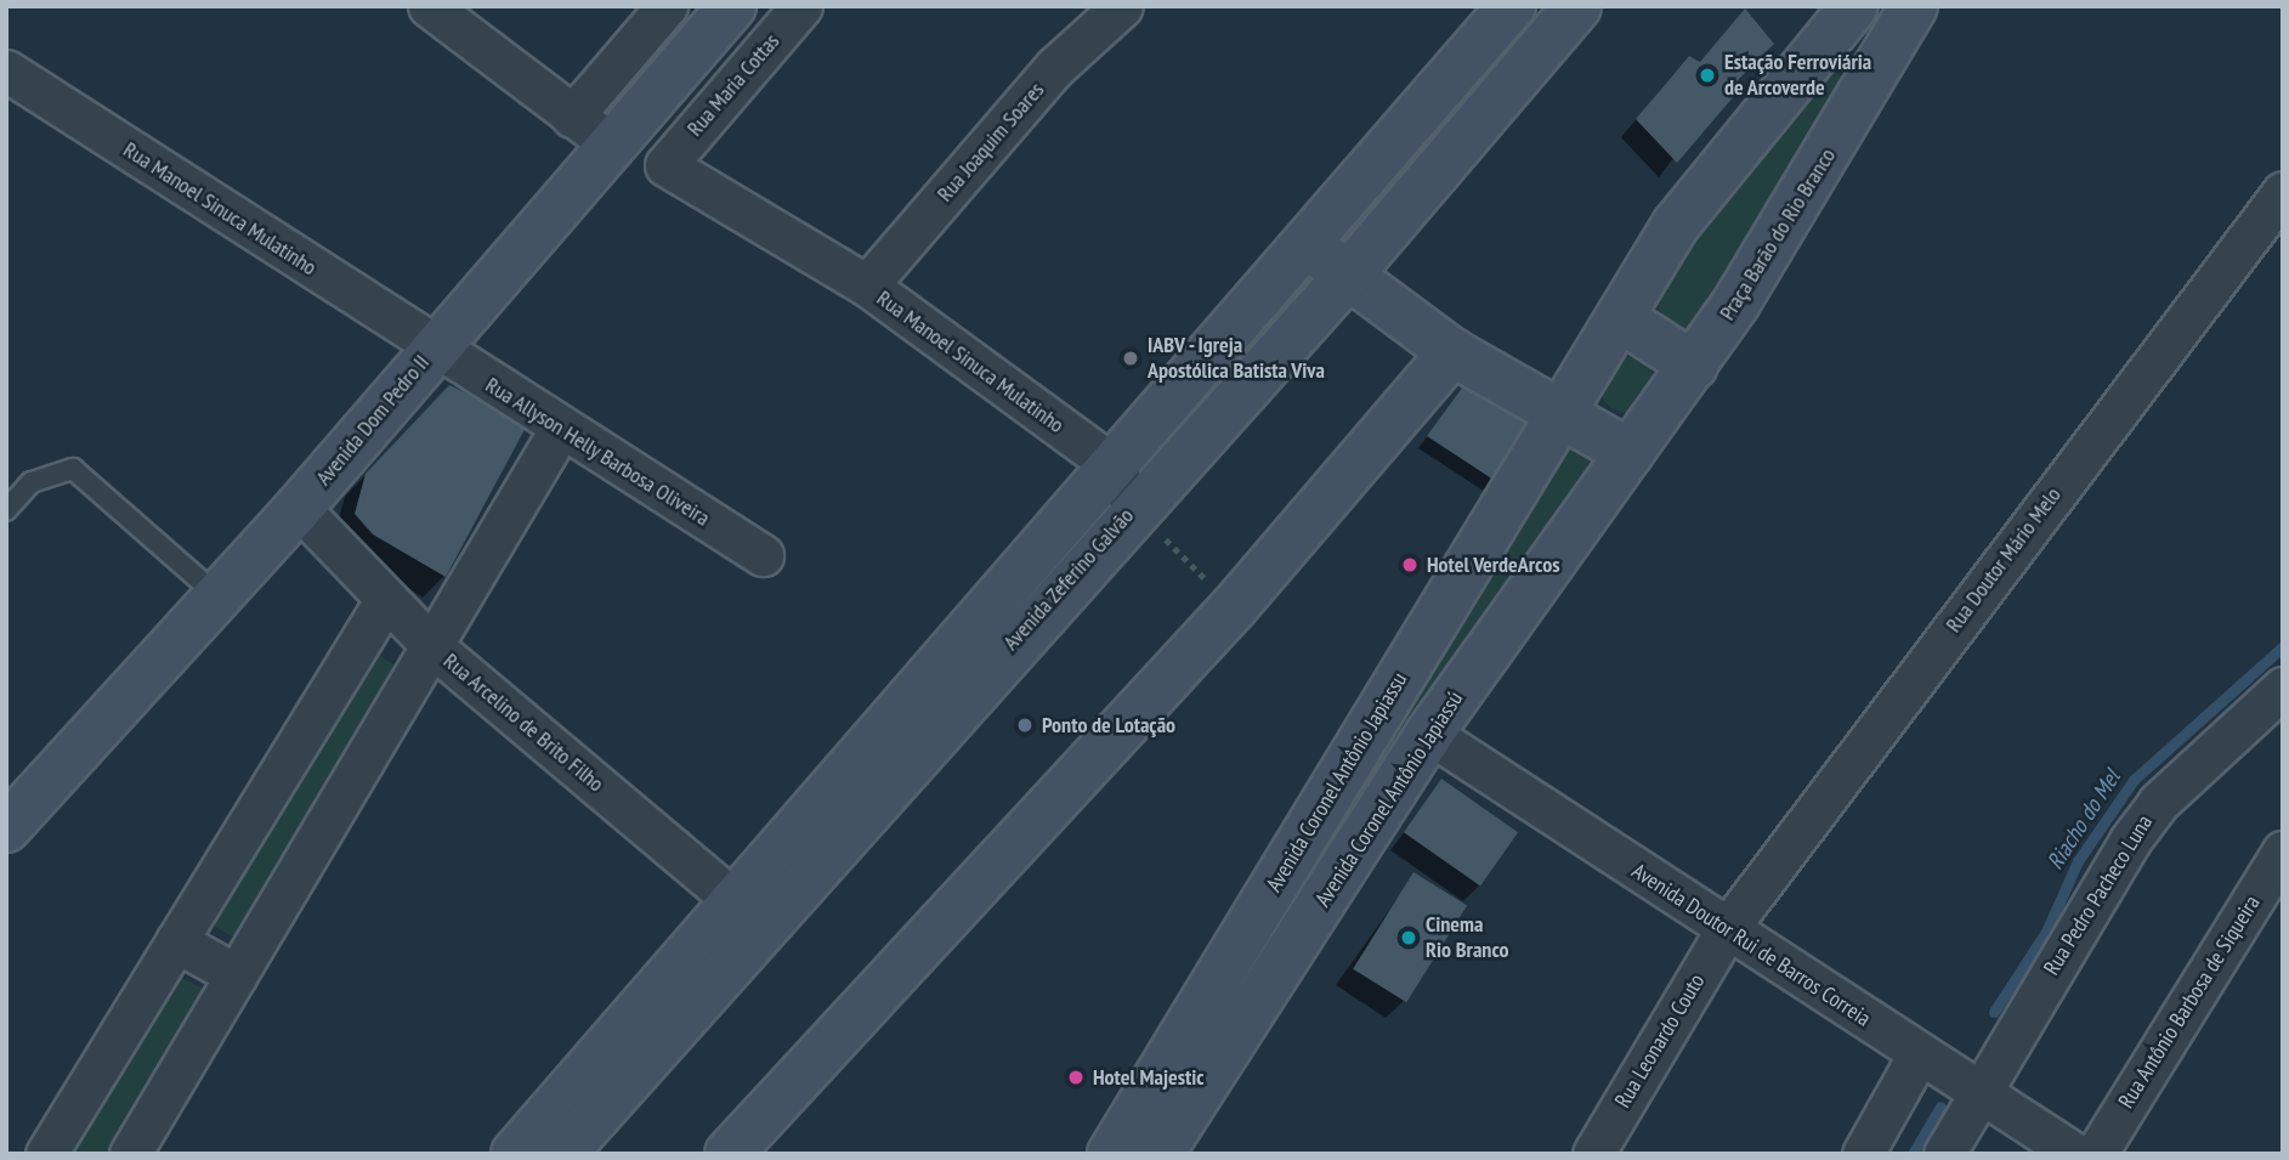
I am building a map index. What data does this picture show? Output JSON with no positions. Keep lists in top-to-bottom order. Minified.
{"streets":{"street":["Rua Maria Cottas","Rua Joaquim Soares","Rua Manoel Sinuca Mulatinho","Praça Barão do Rio Branco","Avenida Dom Pedro II","Rua Allyson Helly Barbosa Oliveira","Rua Doutor Mário Melo","Avenida Zeferino Galvão","Rua Arcelino de Brito Filho","Avenida Coronel Antônio Japiassu","Avenida Coronel Antônio Japiassú","Rua Pedro Pacheco Luna","Avenida Doutor Rui de Barros Correia","Rua Antônio Barbosa de Siqueira","Rua Leonardo Couto"]},"crossings":[["Rua Maria Cottas","Rua Manoel Sinuca Mulatinho"],["Rua Joaquim Soares","Rua Manoel Sinuca Mulatinho"],["Rua Manoel Sinuca Mulatinho","Avenida Dom Pedro II"],["Rua Manoel Sinuca Mulatinho","Rua Allyson Helly Barbosa Oliveira"],["Rua Manoel Sinuca Mulatinho","Avenida Zeferino Galvão"],["Praça Barão do Rio Branco","Avenida Coronel Antônio Japiassú"],["Avenida Dom Pedro II","Rua Allyson Helly Barbosa Oliveira"],["Avenida Dom Pedro II","Rua Arcelino de Brito Filho"],["Rua Doutor Mário Melo","Avenida Doutor Rui de Barros Correia"],["Rua Doutor Mário Melo","Rua Leonardo Couto"],["Avenida Zeferino Galvão","Rua Arcelino de Brito Filho"],["Avenida Coronel Antônio Japiassu","Avenida Coronel Antônio Japiassú"],["Avenida Coronel Antônio Japiassú","Avenida Doutor Rui de Barros Correia"],["Rua Pedro Pacheco Luna","Avenida Doutor Rui de Barros Correia"],["Avenida Doutor Rui de Barros Correia","Rua Leonardo Couto"]],"water":["Riacho do Mel"],"places":["Estação Ferroviária de Arcoverde","IABV - Igreja Apostólica Batista Viva","Hotel VerdeArcos","Ponto de Lotação","Cinema Rio Branco","Hotel Majestic"]}
